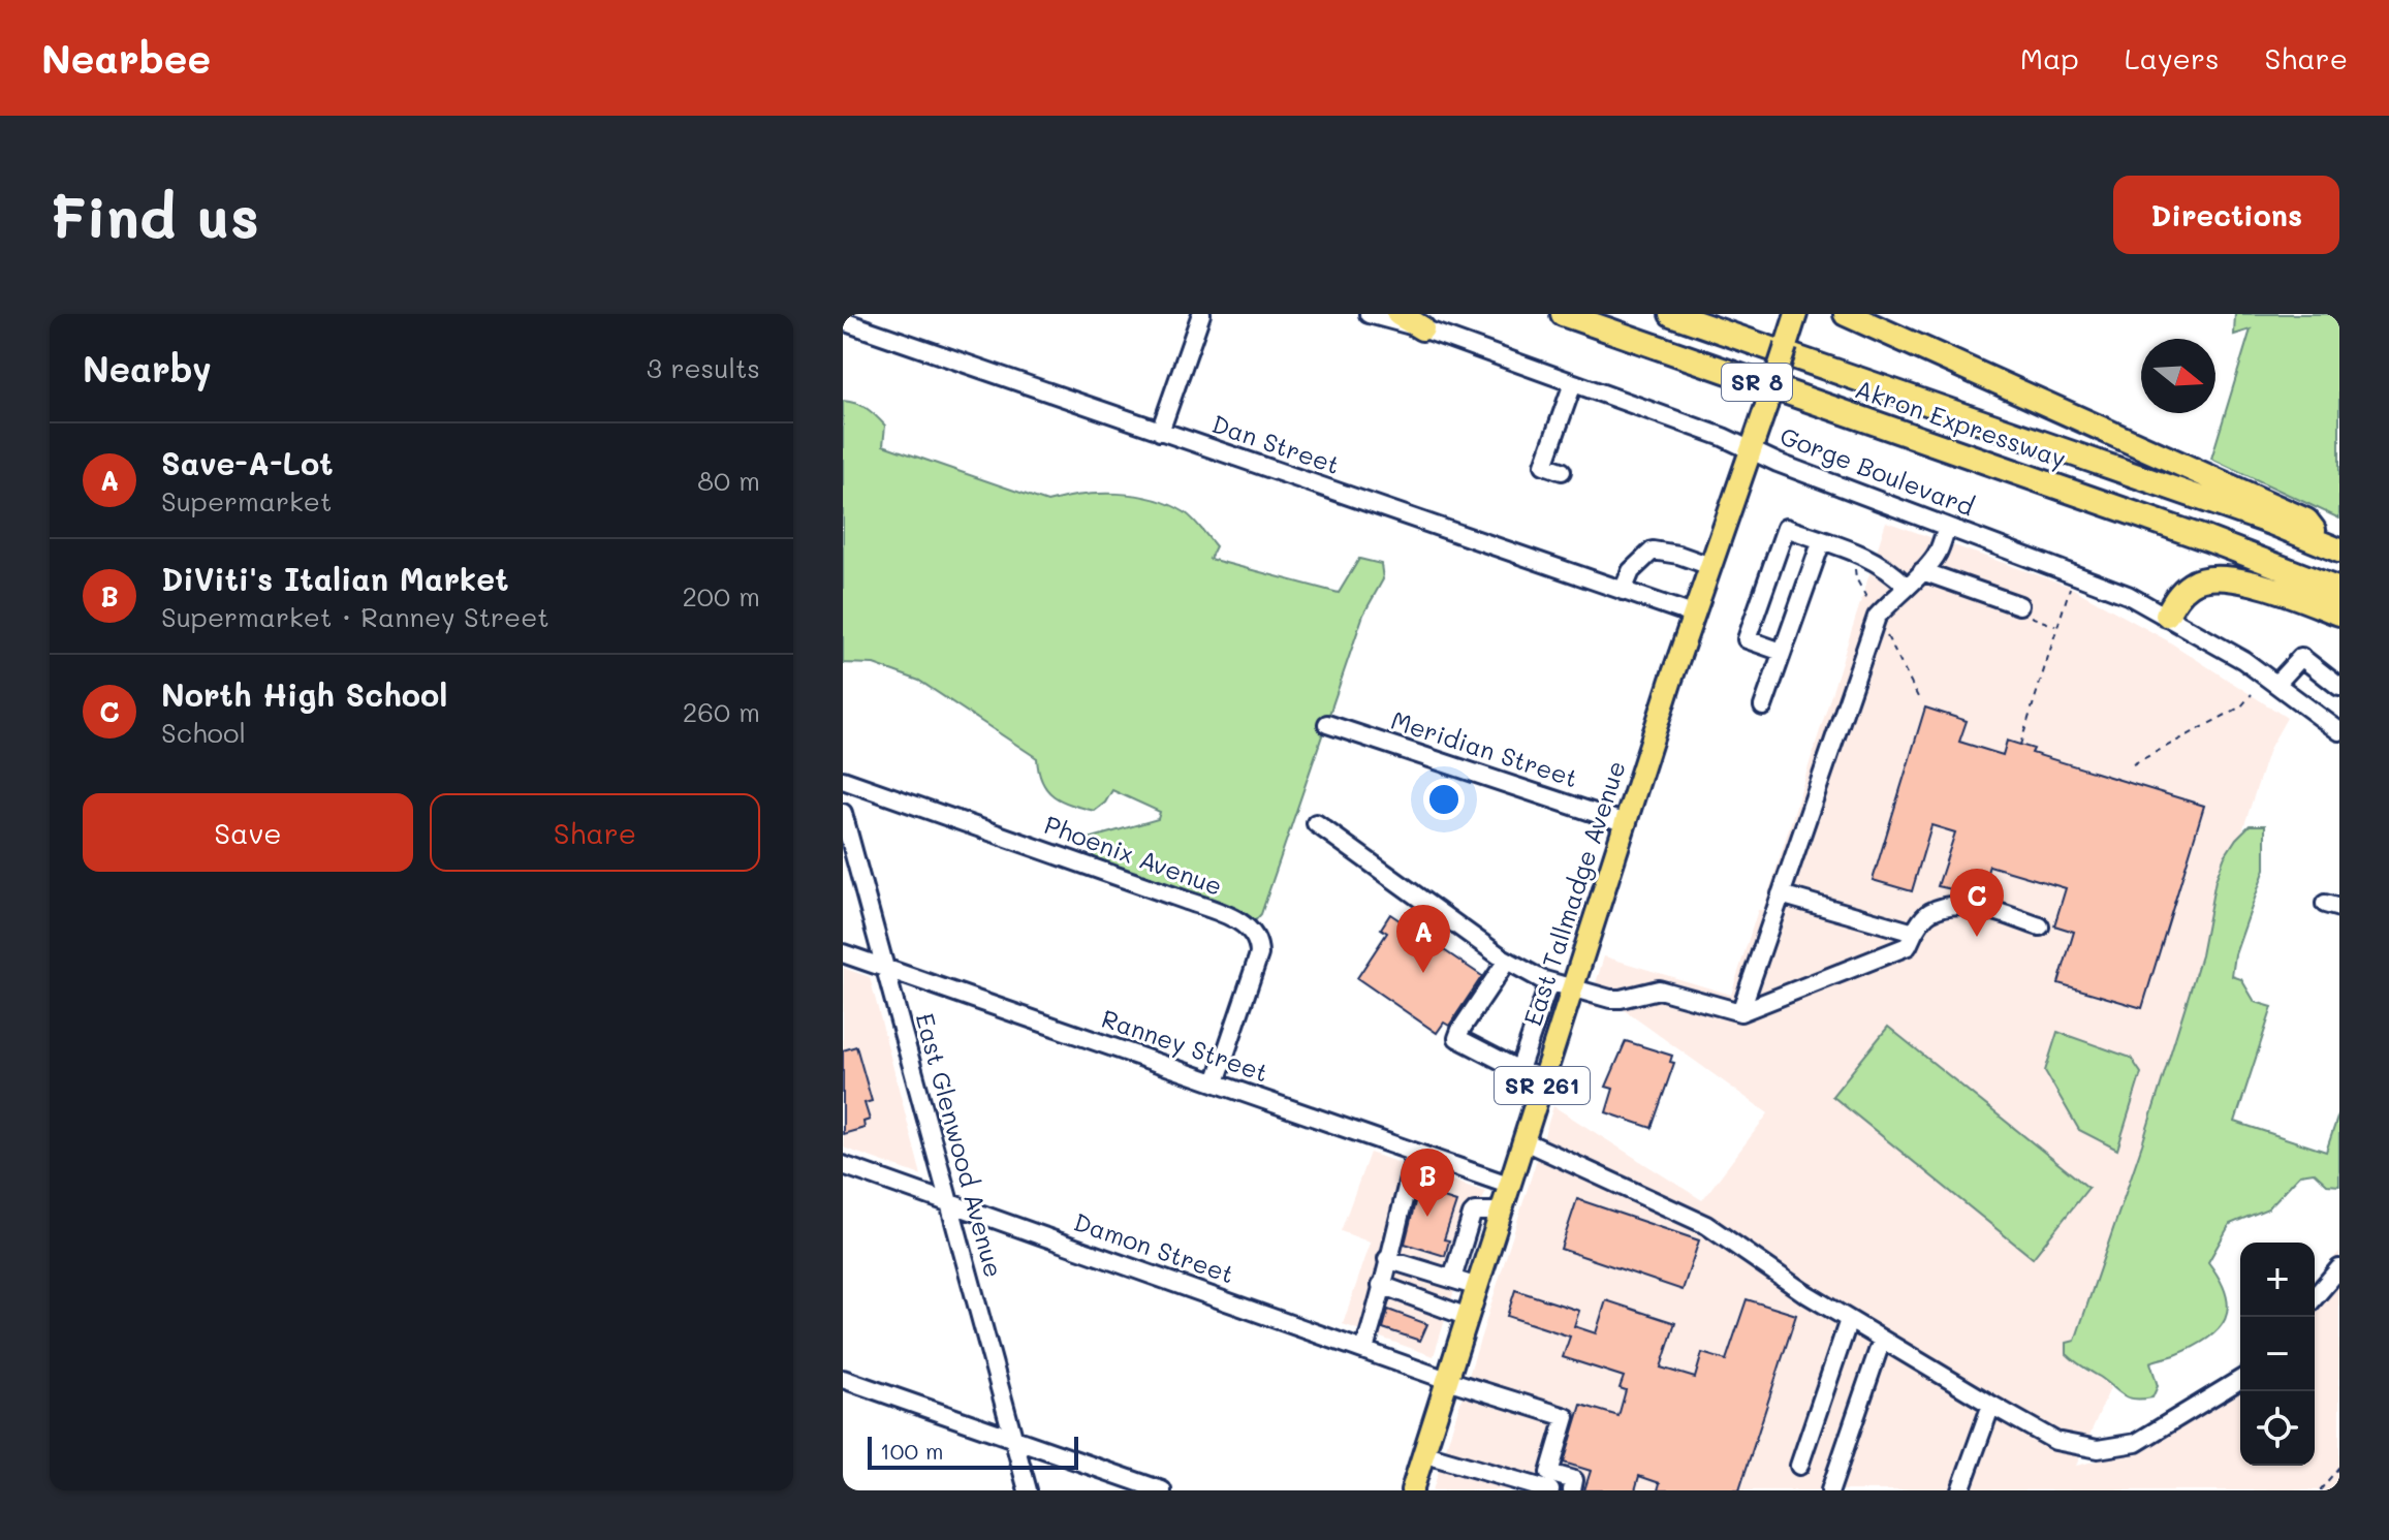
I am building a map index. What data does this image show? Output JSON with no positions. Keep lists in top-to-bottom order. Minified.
{"streets":{"highway":["SR 8","Akron Expressway"],"main road":["East Tallmadge Avenue","SR 261"],"street":["Dan Street","Gorge Boulevard","Meridian Street","Phoenix Avenue","Ranney Street","East Glenwood Avenue","Damon Street"]},"crossings":[["Dan Street","East Tallmadge Avenue"],["Gorge Boulevard","East Tallmadge Avenue"],["Meridian Street","East Tallmadge Avenue"],["Phoenix Avenue","Ranney Street"],["East Tallmadge Avenue","Ranney Street"],["East Tallmadge Avenue","Damon Street"],["Ranney Street","East Glenwood Avenue"],["East Glenwood Avenue","Damon Street"]],"scale_bar":"100 m","north":"right","page":{"header":"Nearbee","nav":["Map","Layers","Share"],"buttons":["Directions",["Save","Share"]],"title":"Find us","heading":["Nearby","3 results"],"list":[{"mark":"A","name":"Save-A-Lot","note":"Supermarket","value":"80 m"},{"mark":"B","name":"DiViti's Italian Market","note":"Supermarket · Ranney Street","value":"200 m"},{"mark":"C","name":"North High School","note":"School","value":"260 m"}],"pins":["C","A","B"],"map_buttons":["+","−"],"scale":"100 m"}}
